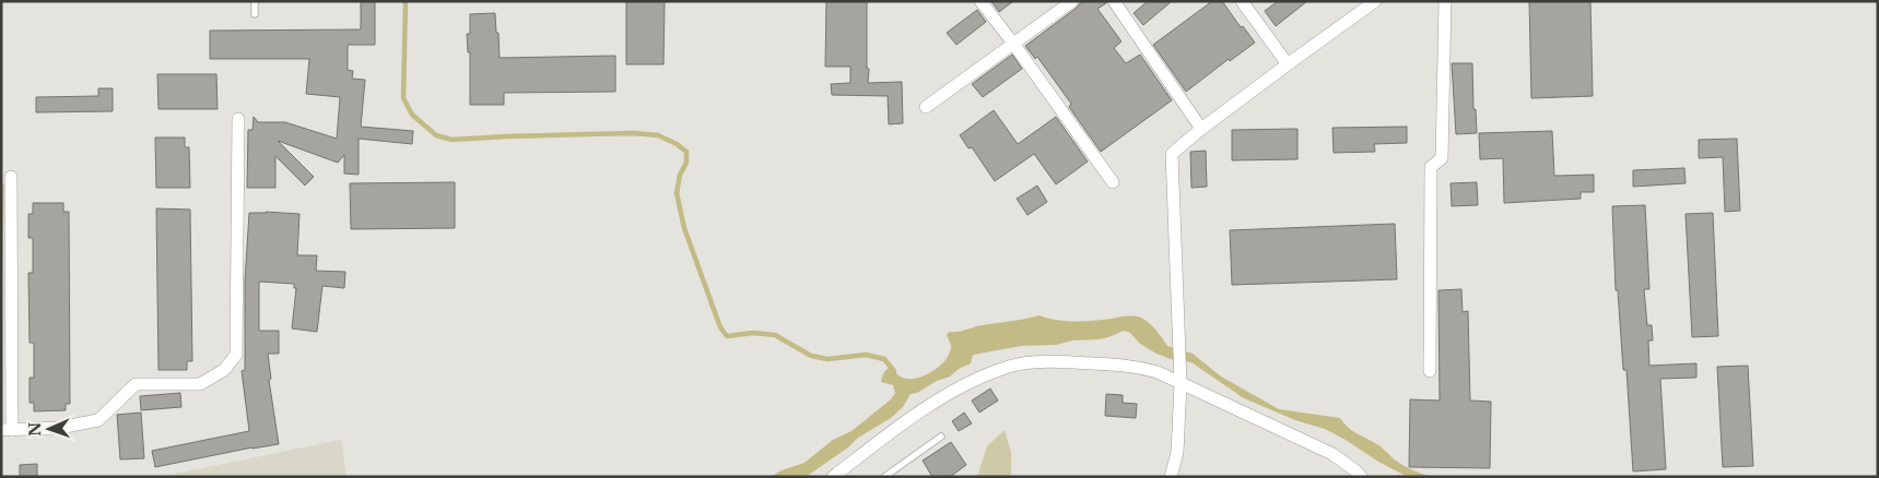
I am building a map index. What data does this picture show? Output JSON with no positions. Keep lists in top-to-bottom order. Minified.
{"north":"left"}
